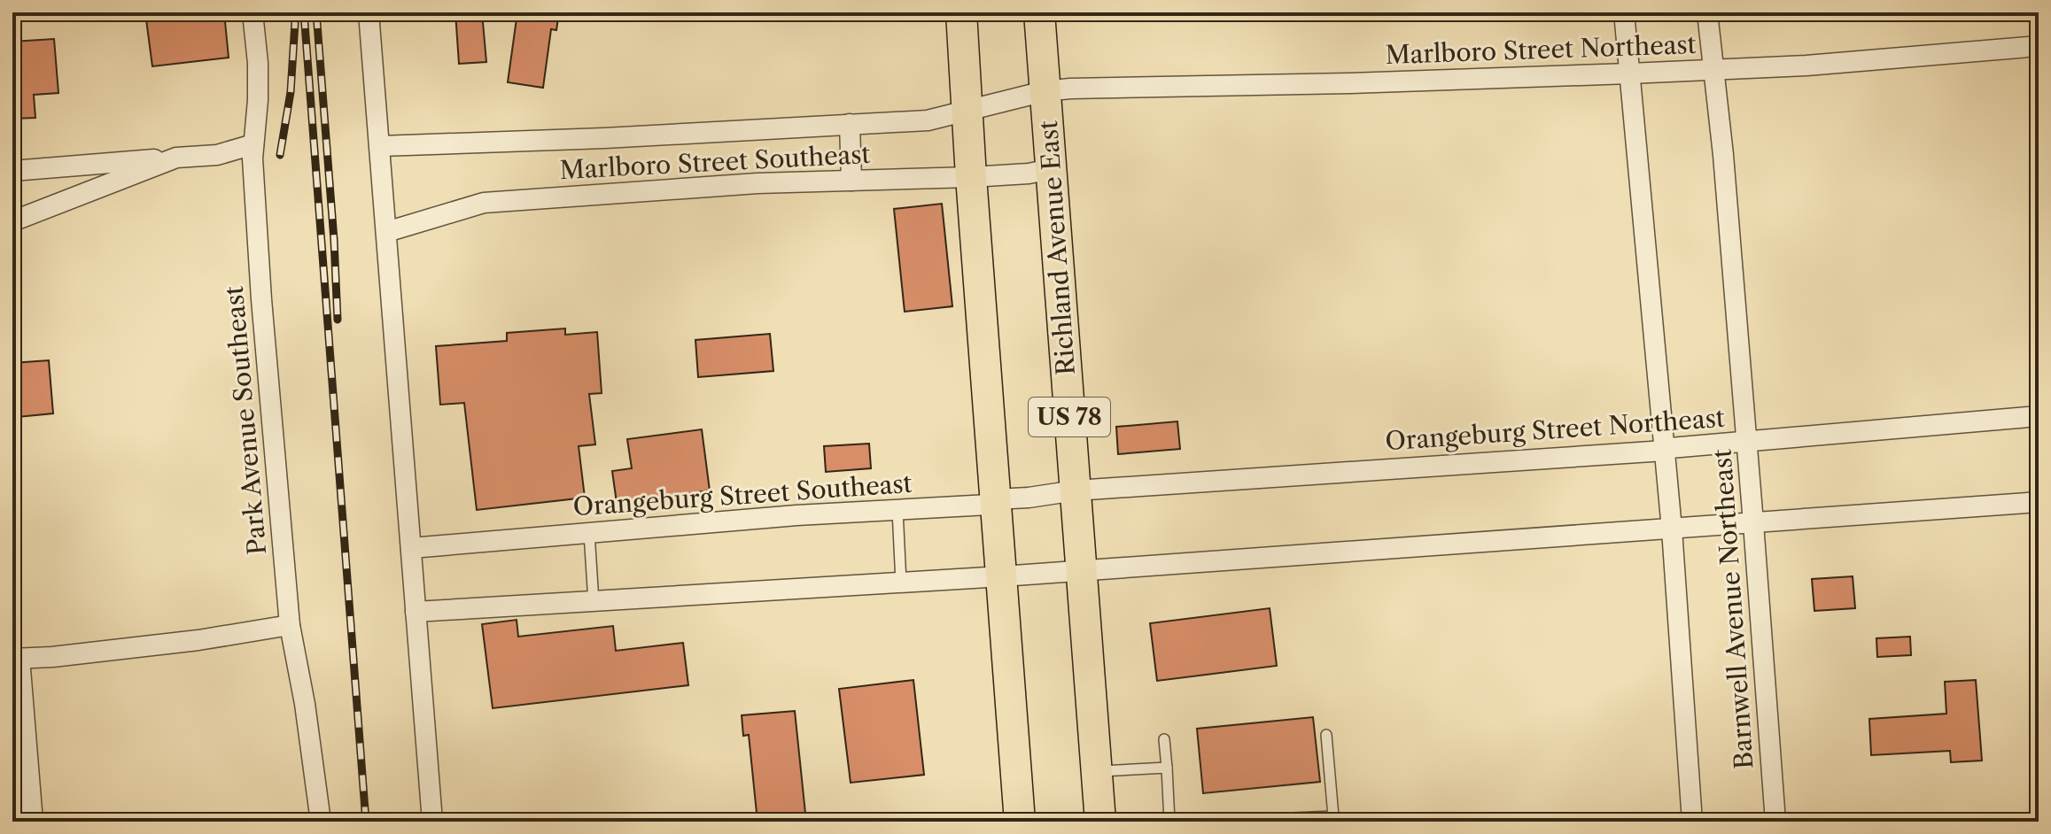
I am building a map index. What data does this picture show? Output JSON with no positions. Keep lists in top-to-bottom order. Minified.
{"streets":{"main road":["Richland Avenue East","US 78"],"street":["Marlboro Street Northeast","Marlboro Street Southeast","Park Avenue Southeast","Orangeburg Street Northeast","Orangeburg Street Southeast","Barnwell Avenue Northeast"]},"crossings":[["Marlboro Street Northeast","Marlboro Street Southeast"],["Marlboro Street Northeast","Richland Avenue East"],["Marlboro Street Northeast","Barnwell Avenue Northeast"],["Marlboro Street Southeast","Richland Avenue East"],["Richland Avenue East","Orangeburg Street Northeast"],["Richland Avenue East","Orangeburg Street Southeast"],["Orangeburg Street Northeast","Orangeburg Street Southeast"],["Orangeburg Street Northeast","Barnwell Avenue Northeast"]]}
